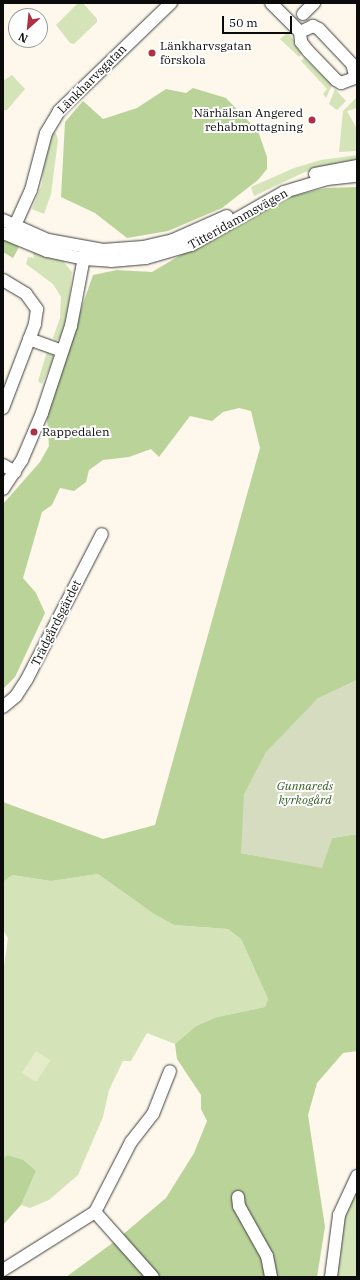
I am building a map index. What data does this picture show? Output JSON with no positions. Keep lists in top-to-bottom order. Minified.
{"streets":{"street":["Länkharvsgatan","Titteridammsvägen","Trädgårdsgärdet"]},"crossings":[["Länkharvsgatan","Titteridammsvägen"]],"parks":["Gunnareds kyrkogård"],"places":["Länkharvsgatan förskola","Närhälsan Angered rehabmottagning","Rappedalen"],"scale_bar":"50 m","north":"bottom left"}
